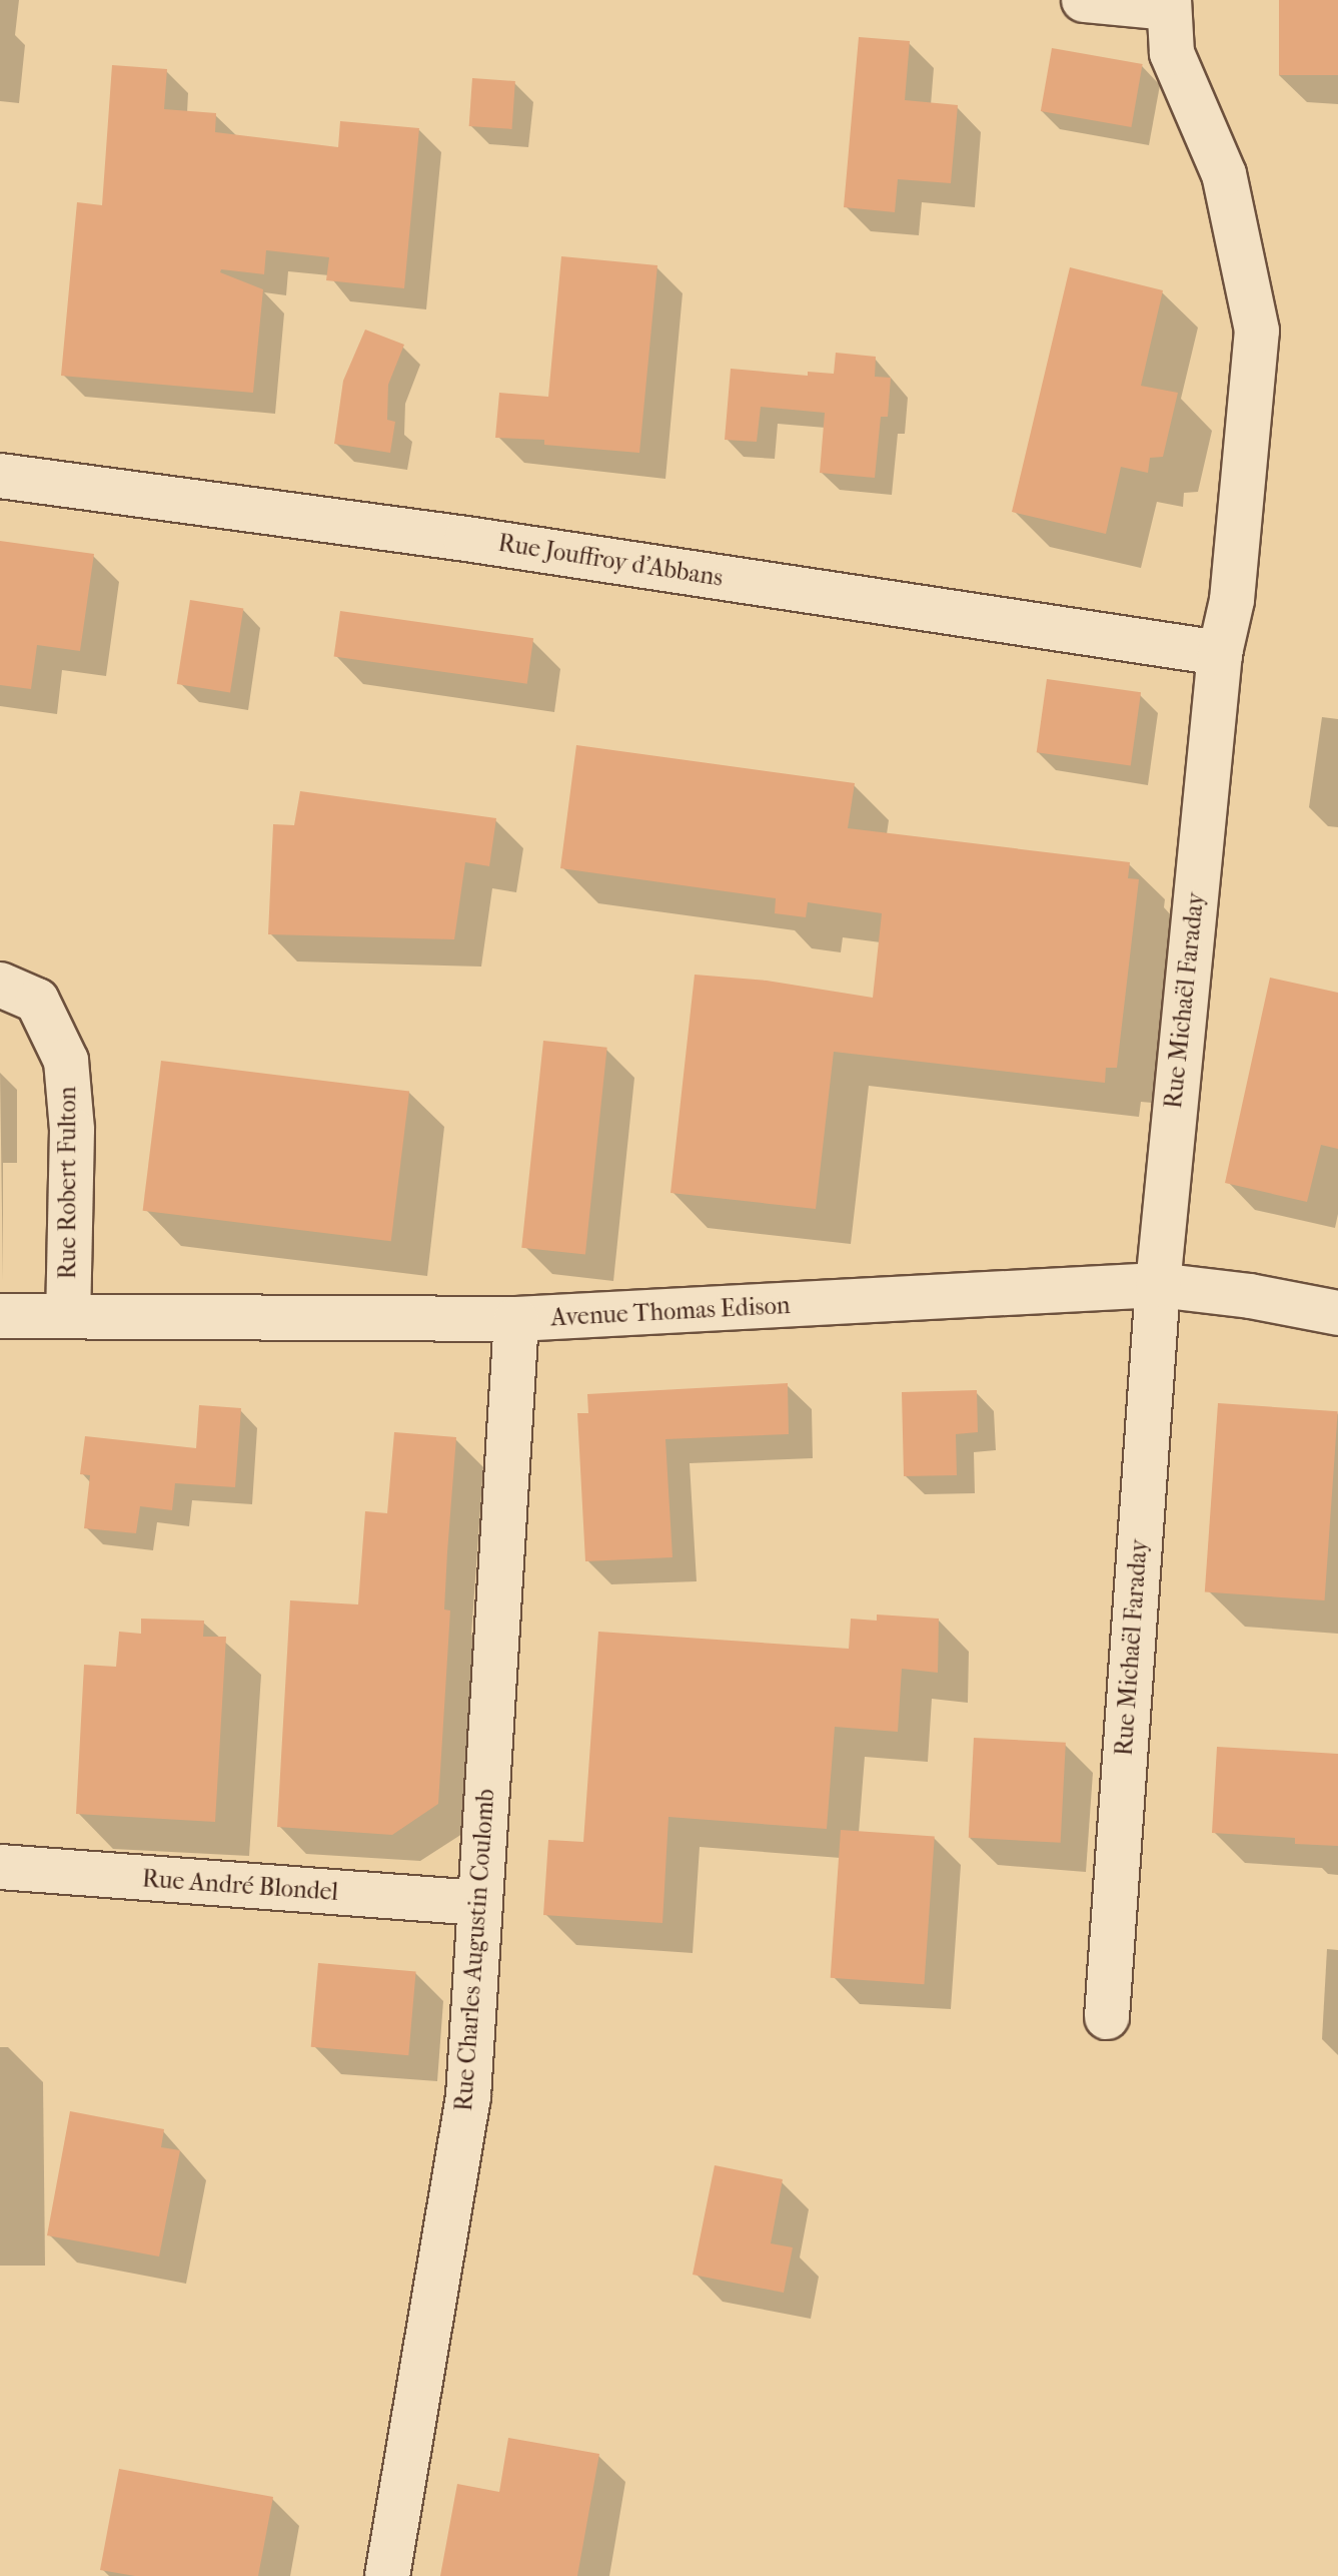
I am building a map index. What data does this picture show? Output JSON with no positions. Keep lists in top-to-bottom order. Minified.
{"streets":{"street":["Rue Jouffroy d'Abbans","Rue Michaël Faraday","Rue Robert Fulton","Avenue Thomas Edison","Rue André Blondel","Rue Charles Augustin Coulomb"]},"crossings":[["Rue Jouffroy d'Abbans","Rue Michaël Faraday"],["Rue Michaël Faraday","Avenue Thomas Edison"],["Rue Robert Fulton","Avenue Thomas Edison"],["Avenue Thomas Edison","Rue Charles Augustin Coulomb"],["Rue André Blondel","Rue Charles Augustin Coulomb"]]}
